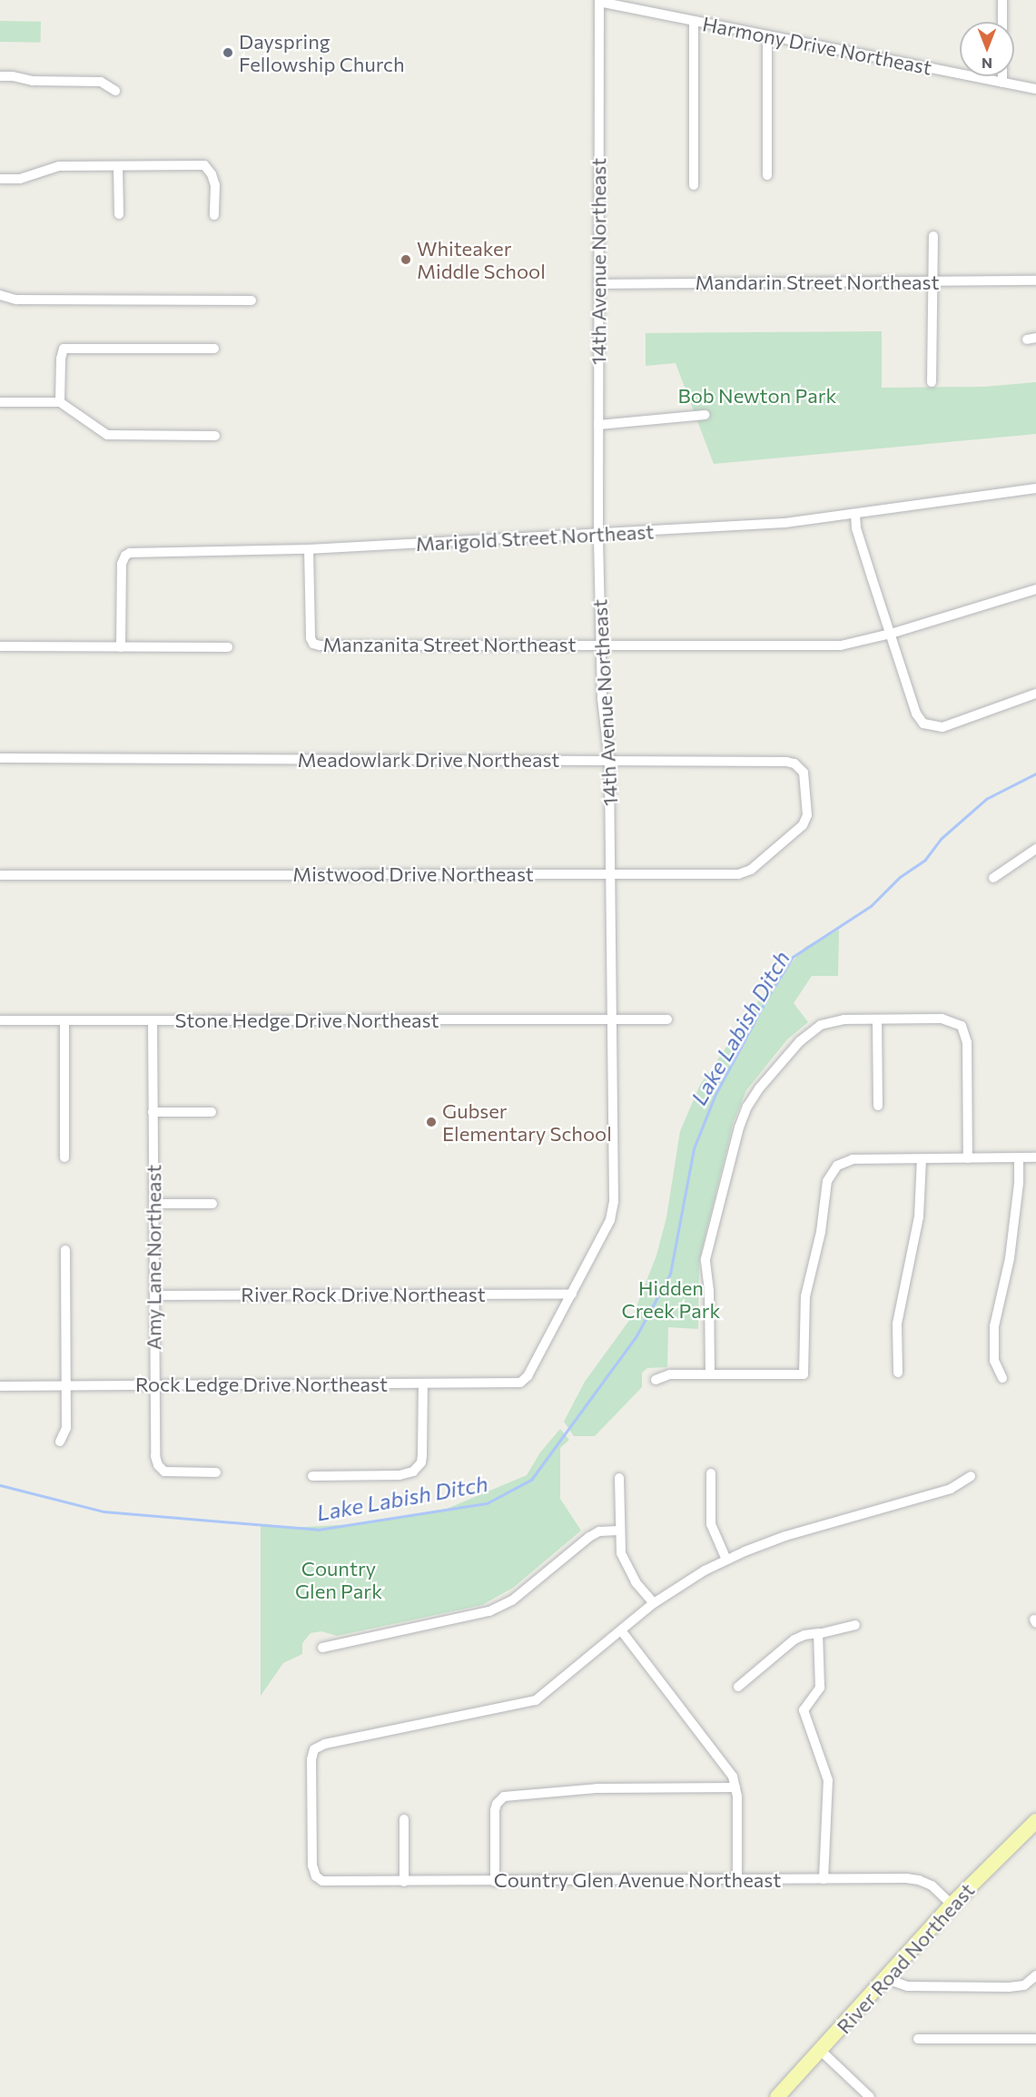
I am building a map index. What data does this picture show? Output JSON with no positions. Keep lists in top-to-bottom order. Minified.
{"streets":{"main road":["River Road Northeast"],"street":["Harmony Drive Northeast","14th Avenue Northeast","Mandarin Street Northeast","Marigold Street Northeast","Manzanita Street Northeast","Meadowlark Drive Northeast","Mistwood Drive Northeast","Stone Hedge Drive Northeast","Amy Lane Northeast","River Rock Drive Northeast","Rock Ledge Drive Northeast","Country Glen Avenue Northeast"]},"crossings":[["Harmony Drive Northeast","14th Avenue Northeast"],["14th Avenue Northeast","Mandarin Street Northeast"],["14th Avenue Northeast","Marigold Street Northeast"],["14th Avenue Northeast","Manzanita Street Northeast"],["14th Avenue Northeast","Meadowlark Drive Northeast"],["14th Avenue Northeast","Mistwood Drive Northeast"],["14th Avenue Northeast","Stone Hedge Drive Northeast"],["14th Avenue Northeast","River Rock Drive Northeast"],["14th Avenue Northeast","Rock Ledge Drive Northeast"],["Marigold Street Northeast","Manzanita Street Northeast"],["Meadowlark Drive Northeast","Mistwood Drive Northeast"],["Stone Hedge Drive Northeast","Amy Lane Northeast"],["Amy Lane Northeast","River Rock Drive Northeast"],["Amy Lane Northeast","Rock Ledge Drive Northeast"],["Country Glen Avenue Northeast","River Road Northeast"]],"water":["Lake Labish Ditch"],"parks":["Bob Newton Park","Hidden Creek Park","Country Glen Park"],"places":["Dayspring Fellowship Church","Whiteaker Middle School","Gubser Elementary School"],"north":"bottom"}
